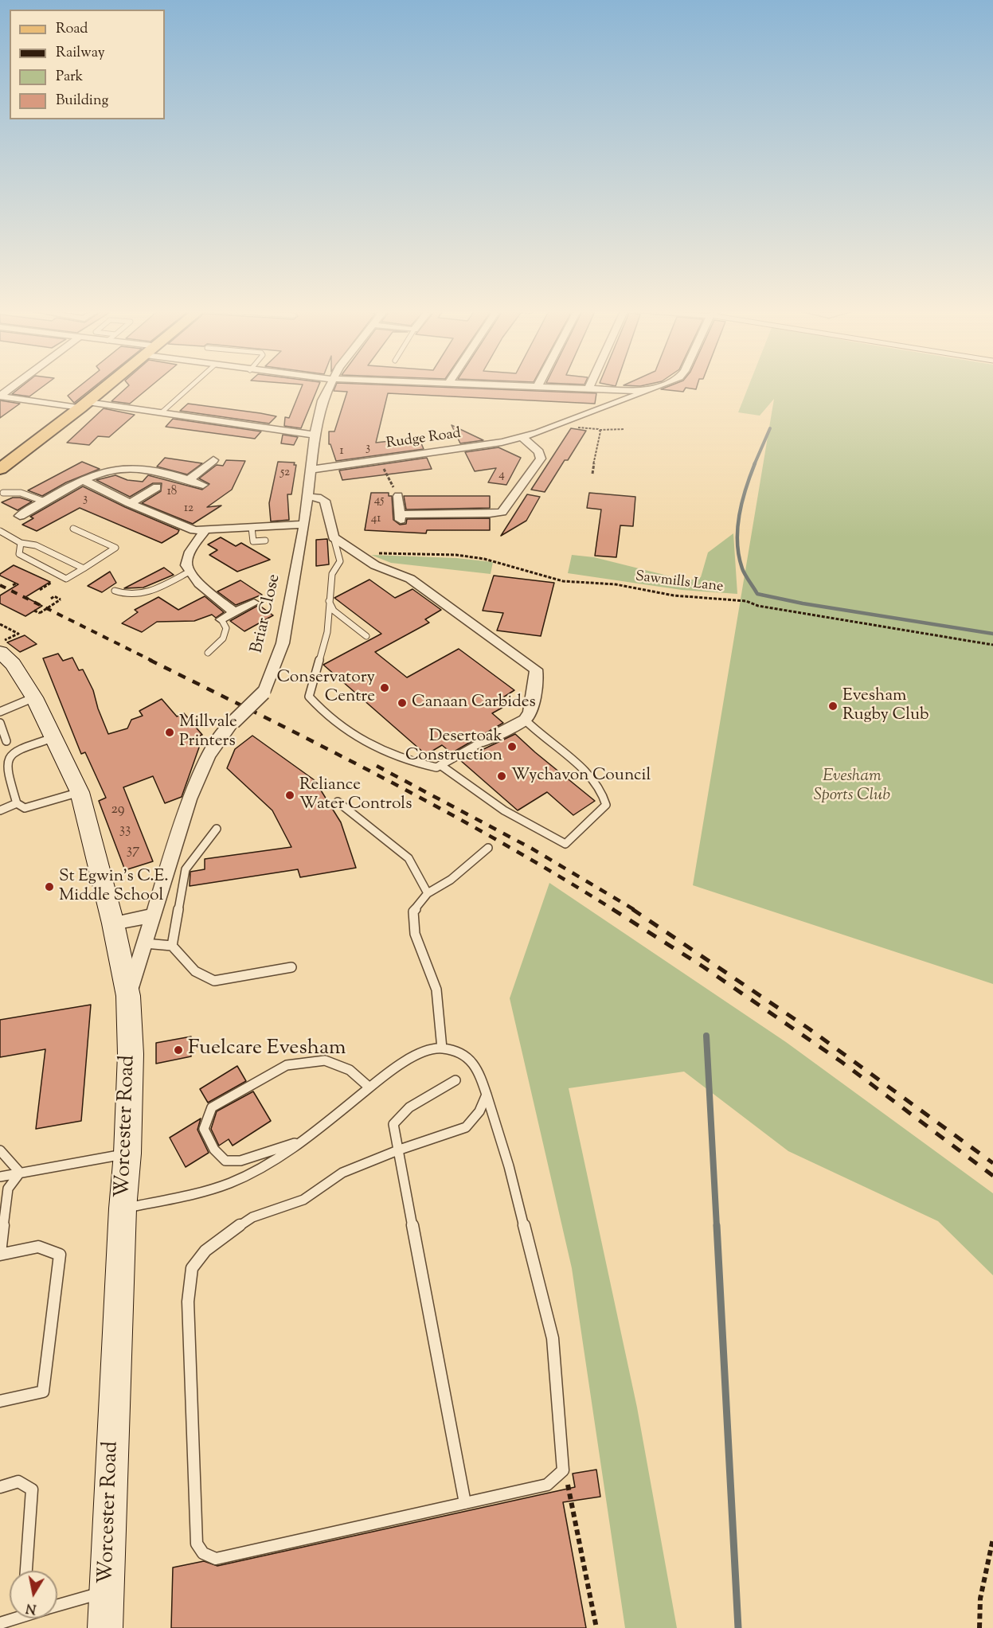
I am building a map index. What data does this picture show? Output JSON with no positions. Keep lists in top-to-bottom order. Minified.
{"streets":{"main road":["Worcester Road"],"street":["Rudge Road","Briar Close"],"path":["Sawmills Lane"]},"crossings":[["Rudge Road","Briar Close"],["Briar Close","Worcester Road"]],"parks":["Evesham Sports Club"],"places":["Conservatory Centre","Canaan Carbides","Evesham Rugby Club","Millvale Printers","Desertoak Construction","Wychavon Council","Reliance Water Controls","St Egwin's C.E. Middle School","Fuelcare Evesham"],"house_numbers":["3","1","52","4","18","3","45","12","41","29","33","37"],"legend":["Road","Railway","Park","Building"],"north":"bottom"}
